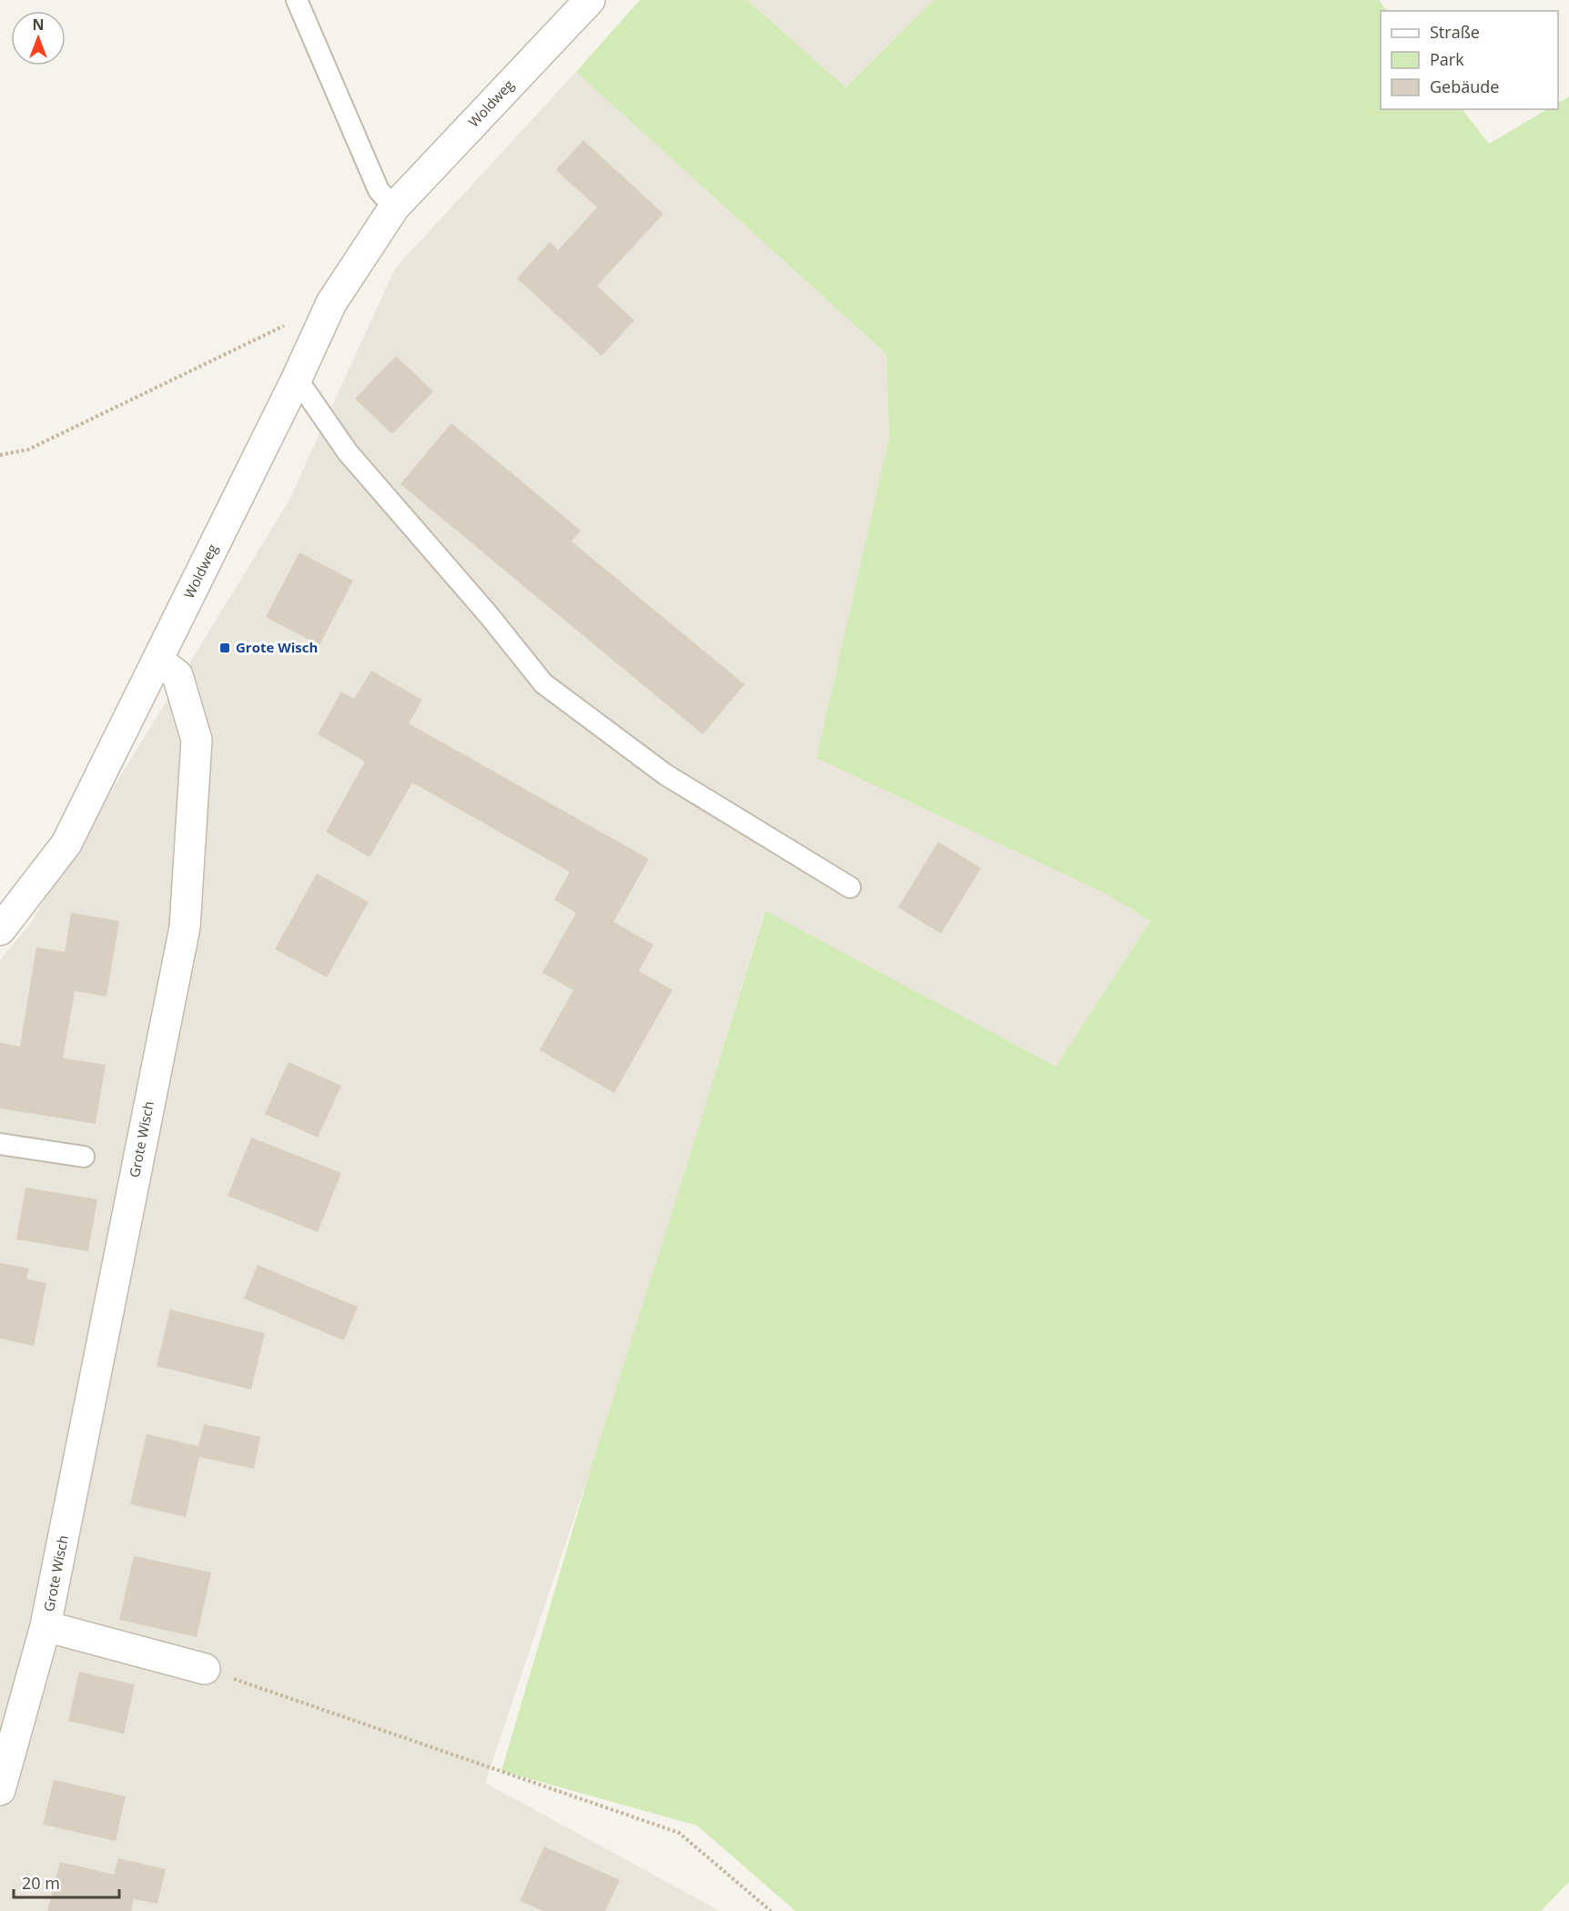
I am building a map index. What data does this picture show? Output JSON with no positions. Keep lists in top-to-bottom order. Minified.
{"streets":{"street":["Woldweg","Grote Wisch"]},"crossings":[["Woldweg","Grote Wisch"]],"places":{"transit":["Grote Wisch"]},"legend":["Straße","Park","Gebäude"],"scale_bar":"20 m","north":"top"}
